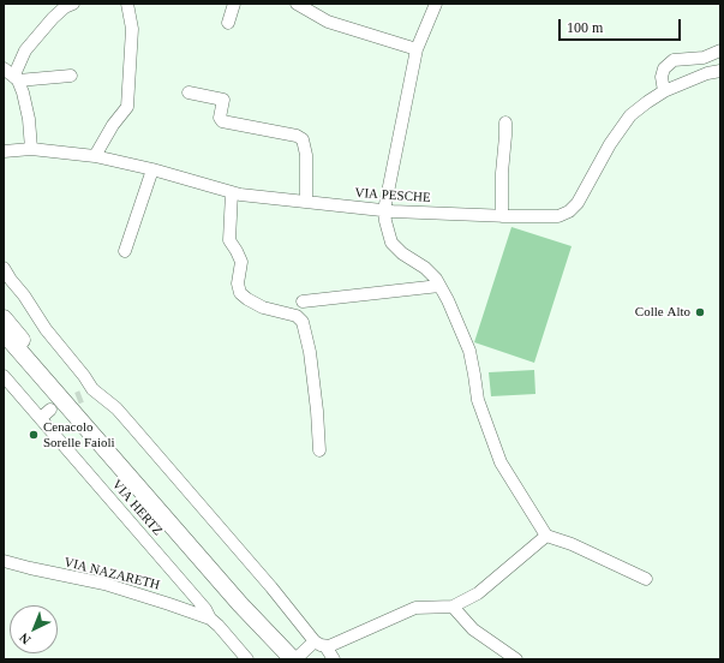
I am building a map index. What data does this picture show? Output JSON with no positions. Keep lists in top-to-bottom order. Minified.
{"streets":{"street":["VIA PESCHE","VIA HERTZ","VIA NAZARETH"]},"crossings":[["VIA HERTZ","VIA NAZARETH"]],"places":["Colle Alto","Cenacolo Sorelle Faioli"],"scale_bar":"100 m","north":"bottom left"}
